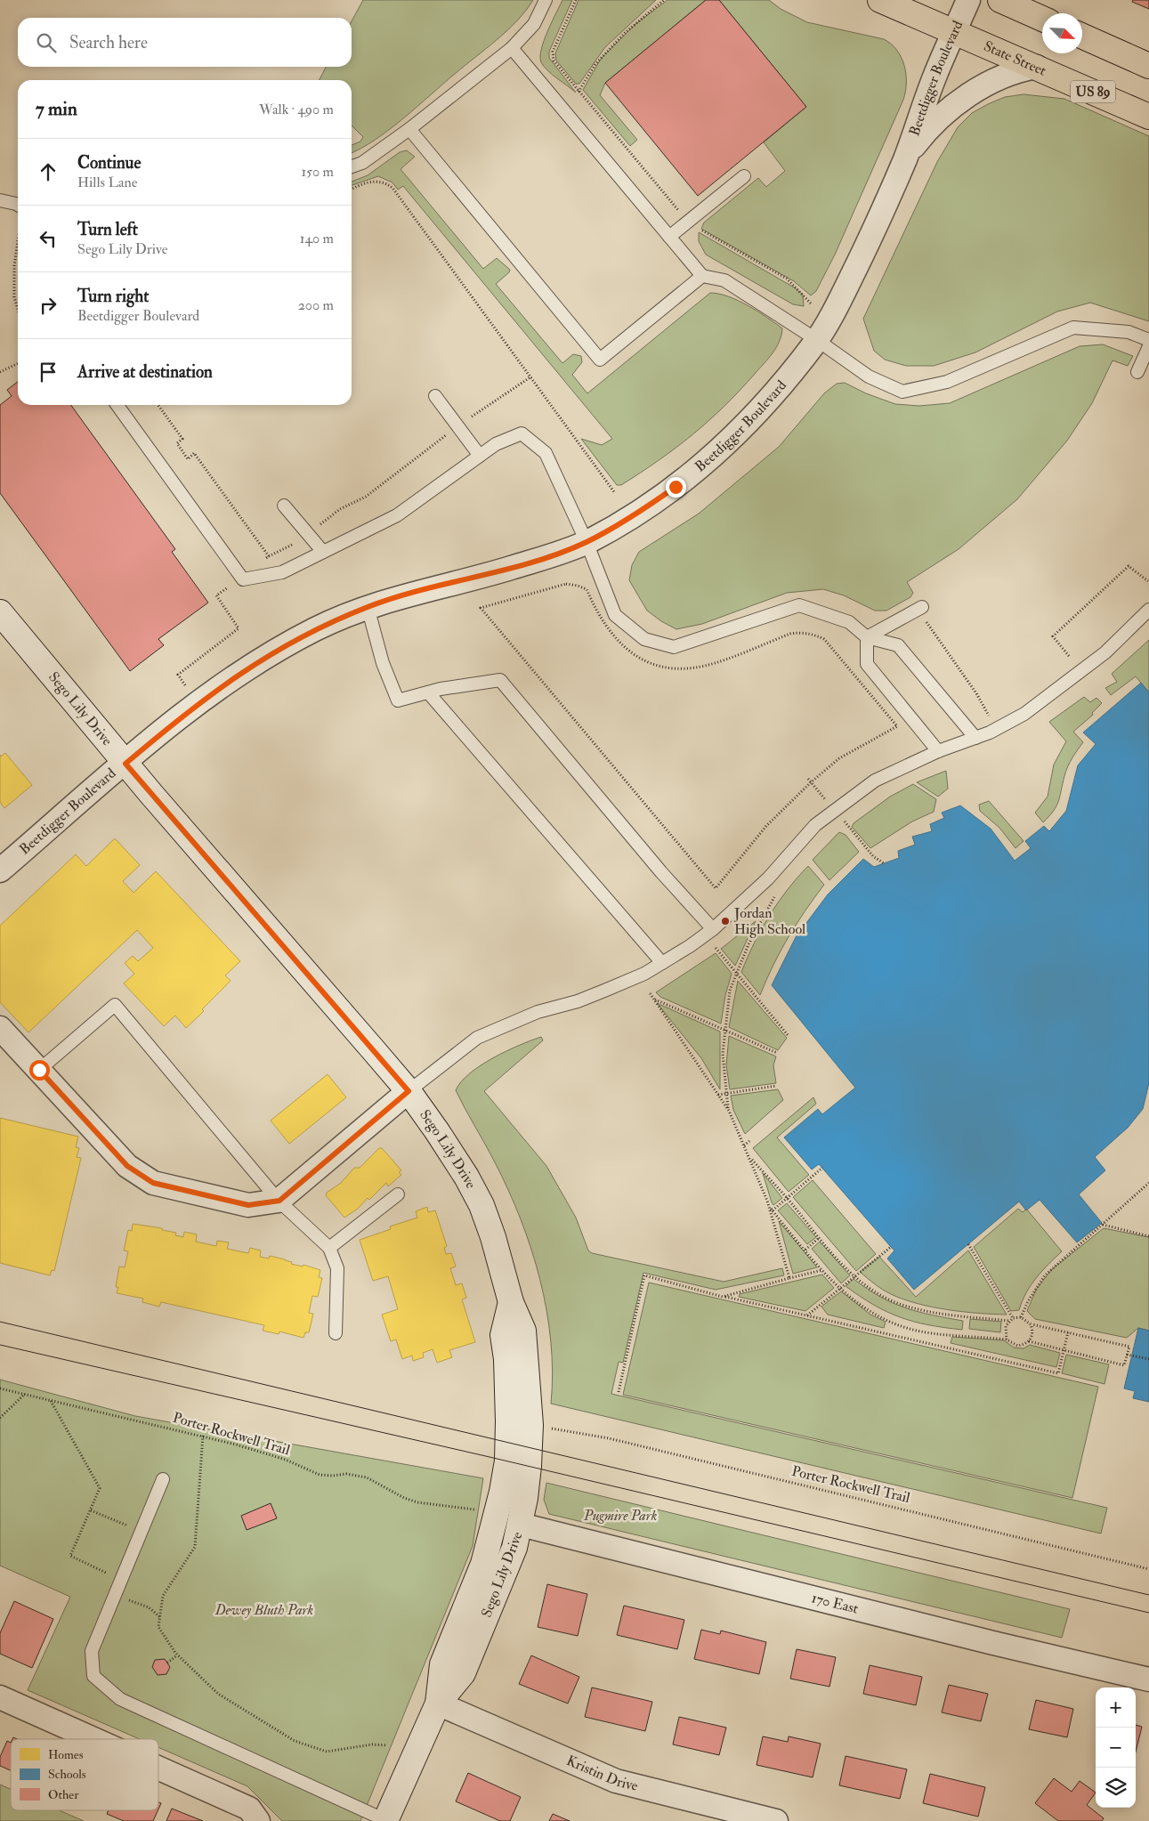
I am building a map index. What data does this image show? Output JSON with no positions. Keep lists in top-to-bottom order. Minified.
{"streets":{"main road":["State Street","US 89","Sego Lily Drive"],"street":["Beetdigger Boulevard","170 East","Kristin Drive"],"path":["Porter Rockwell Trail"]},"crossings":[["State Street","Beetdigger Boulevard"],["Beetdigger Boulevard","Sego Lily Drive"],["Sego Lily Drive","170 East"],["Sego Lily Drive","Kristin Drive"]],"parks":["Pugmire Park","Dewey Bluth Park"],"places":["Jordan High School"],"legend":["Homes","Schools","Other"],"north":"bottom right","page":{"search":"Search here","heading":["7 min","Walk · 490 m"],"list":[["Continue","Hills Lane","150 m"],["Turn left","Sego Lily Drive","140 m"],["Turn right","Beetdigger Boulevard","200 m"],"Arrive at destination"],"map_buttons":["+","−"]}}
